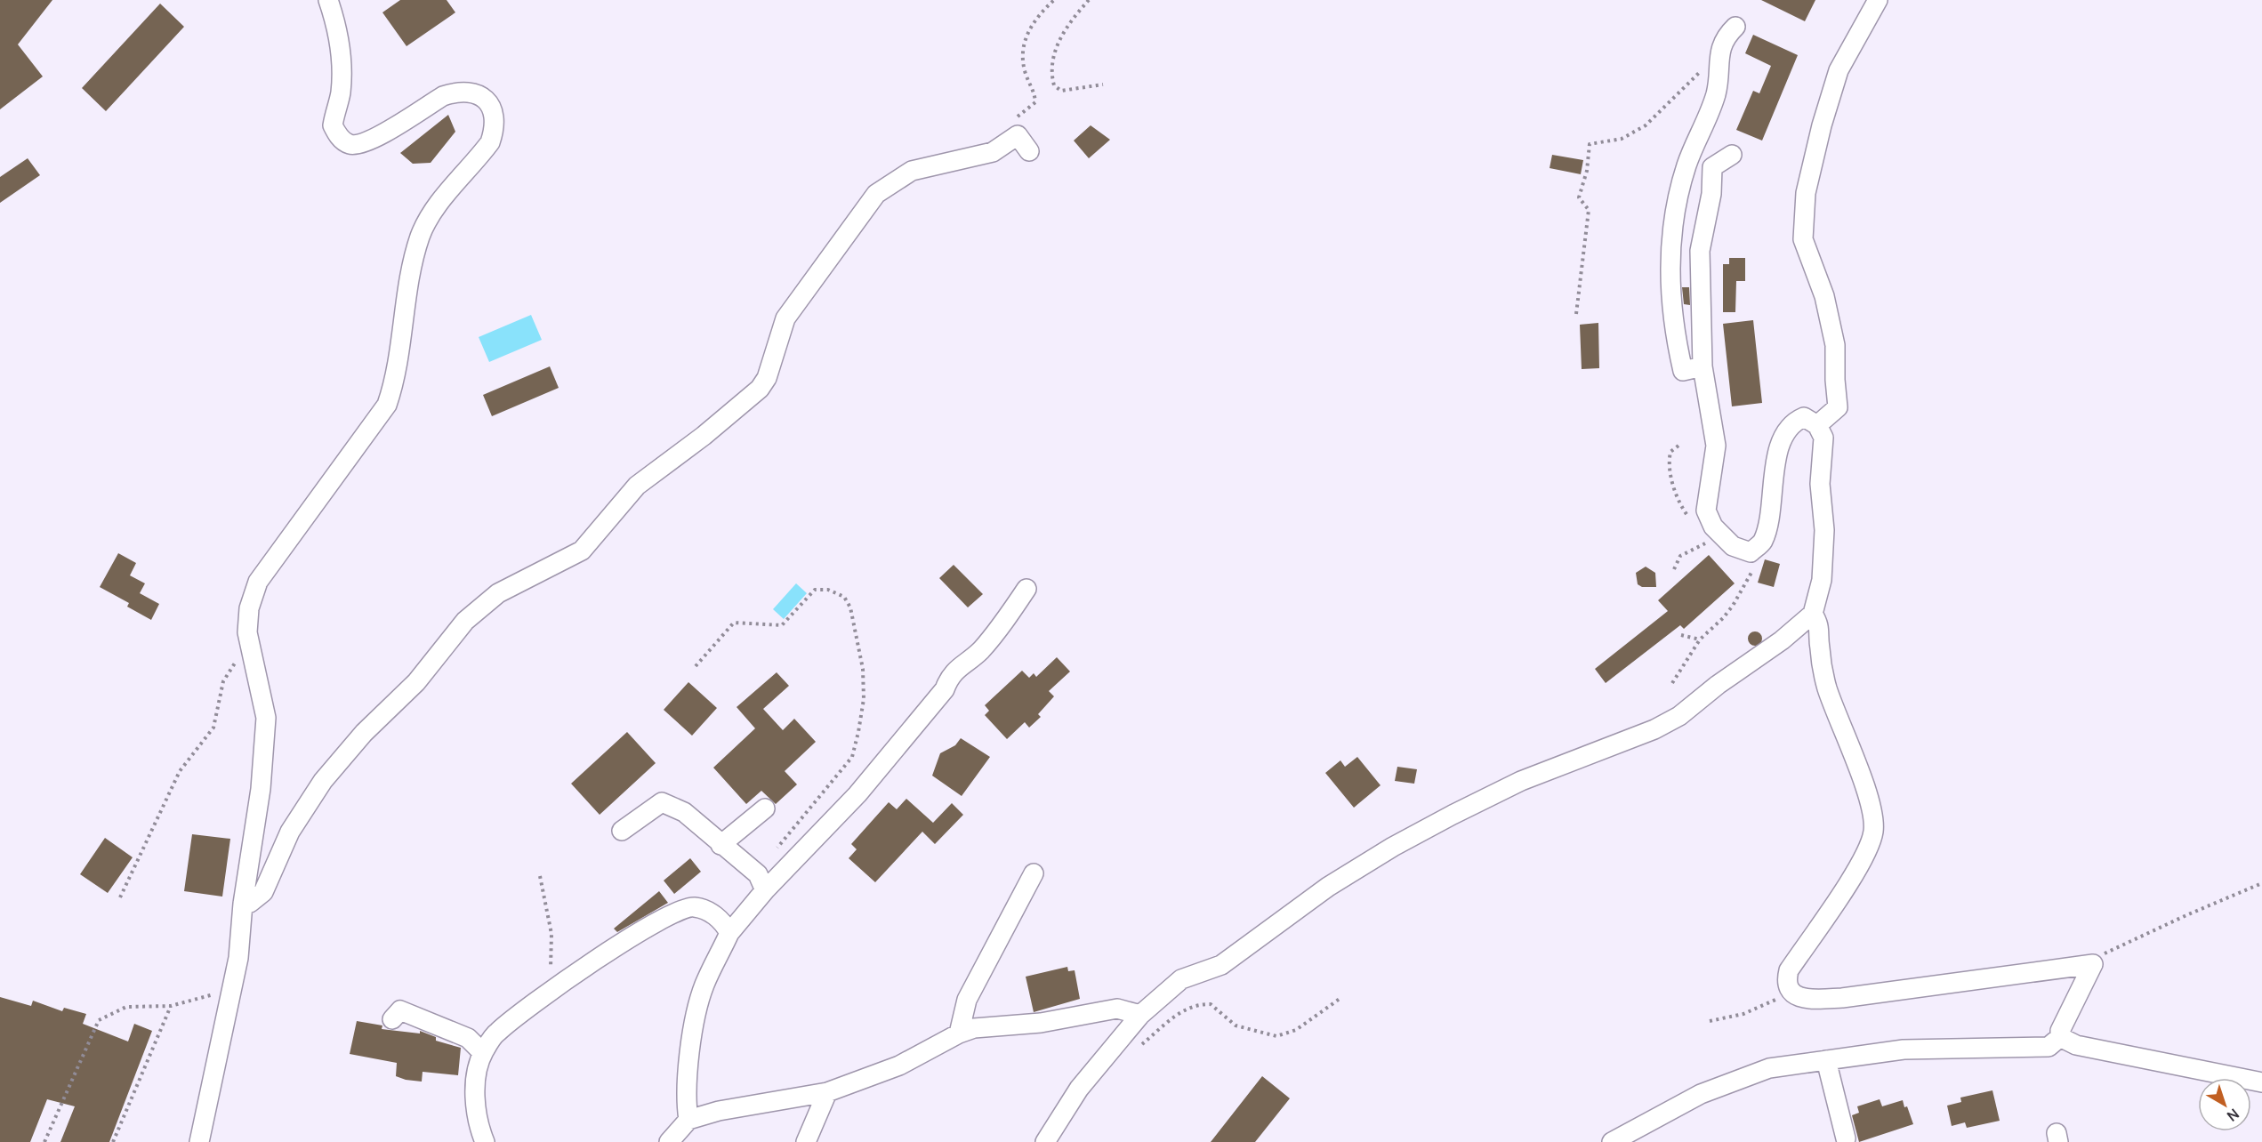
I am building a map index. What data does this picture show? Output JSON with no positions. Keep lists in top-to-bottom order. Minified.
{"north":"bottom right"}
